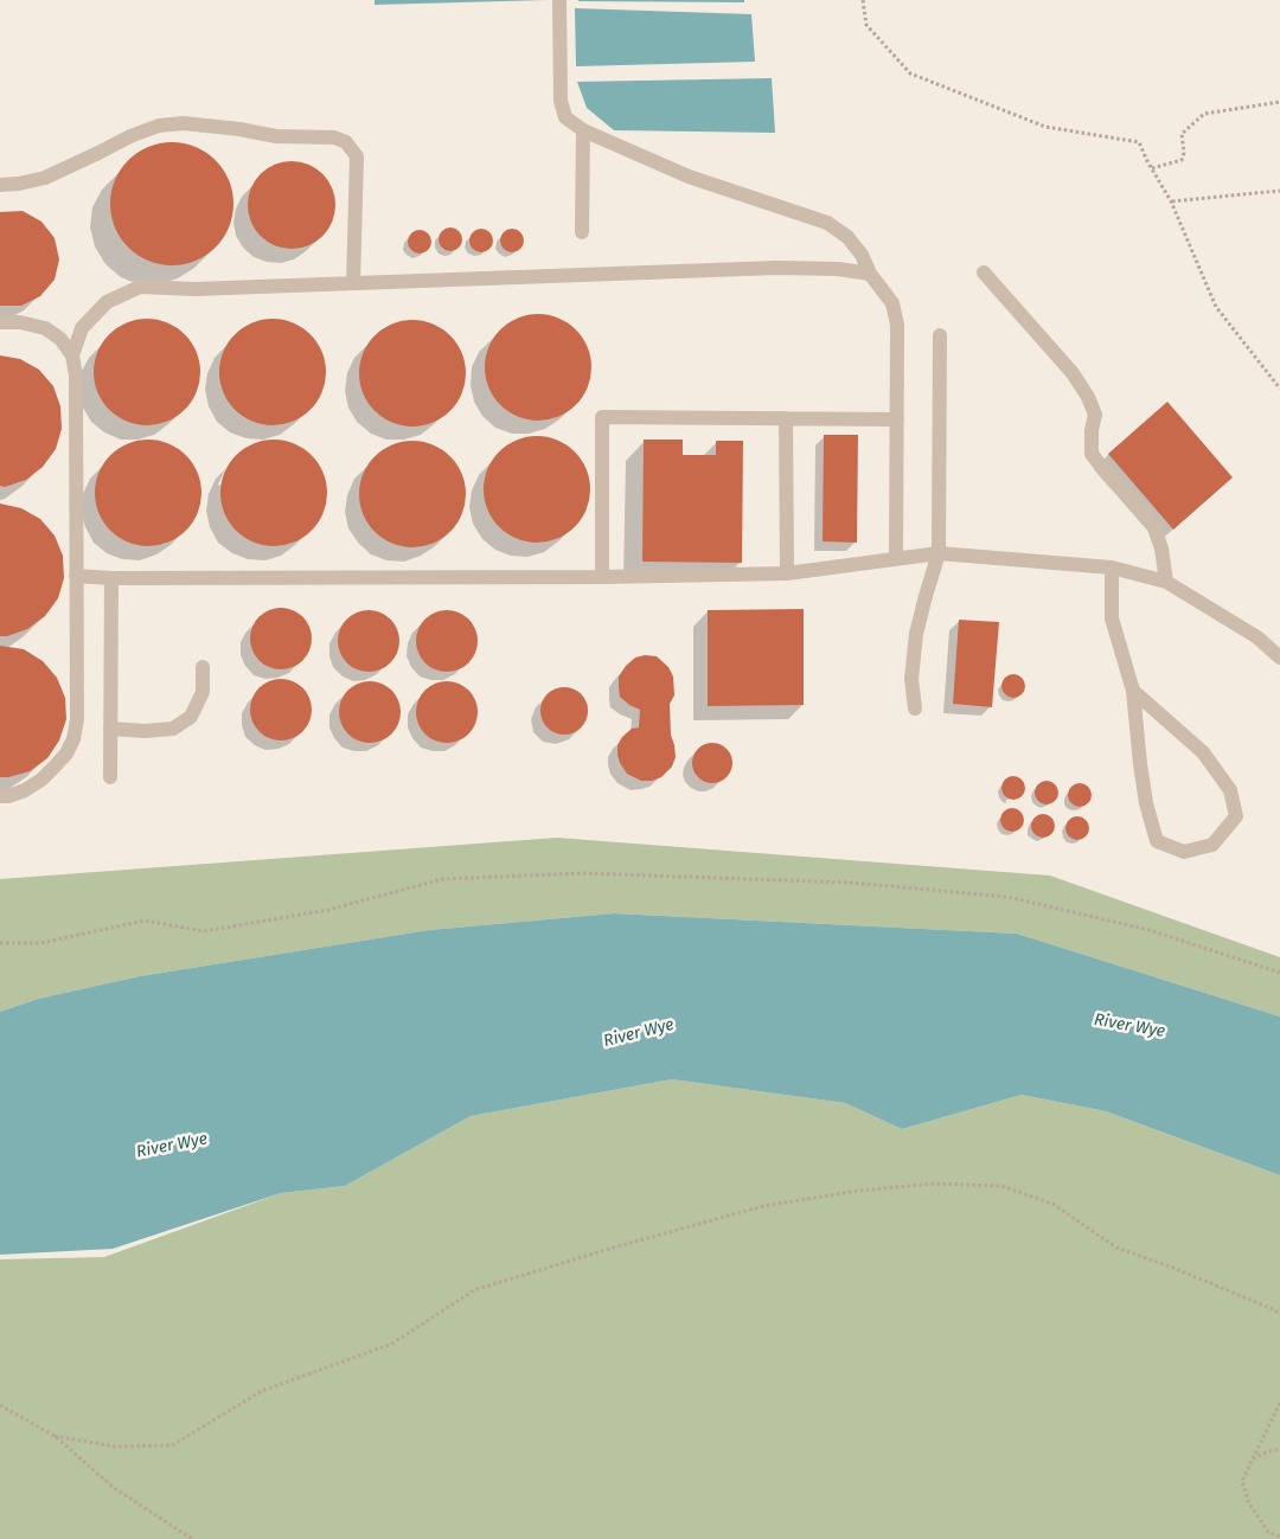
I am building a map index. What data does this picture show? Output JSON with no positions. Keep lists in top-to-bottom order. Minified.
{"water":["River Wye"]}
